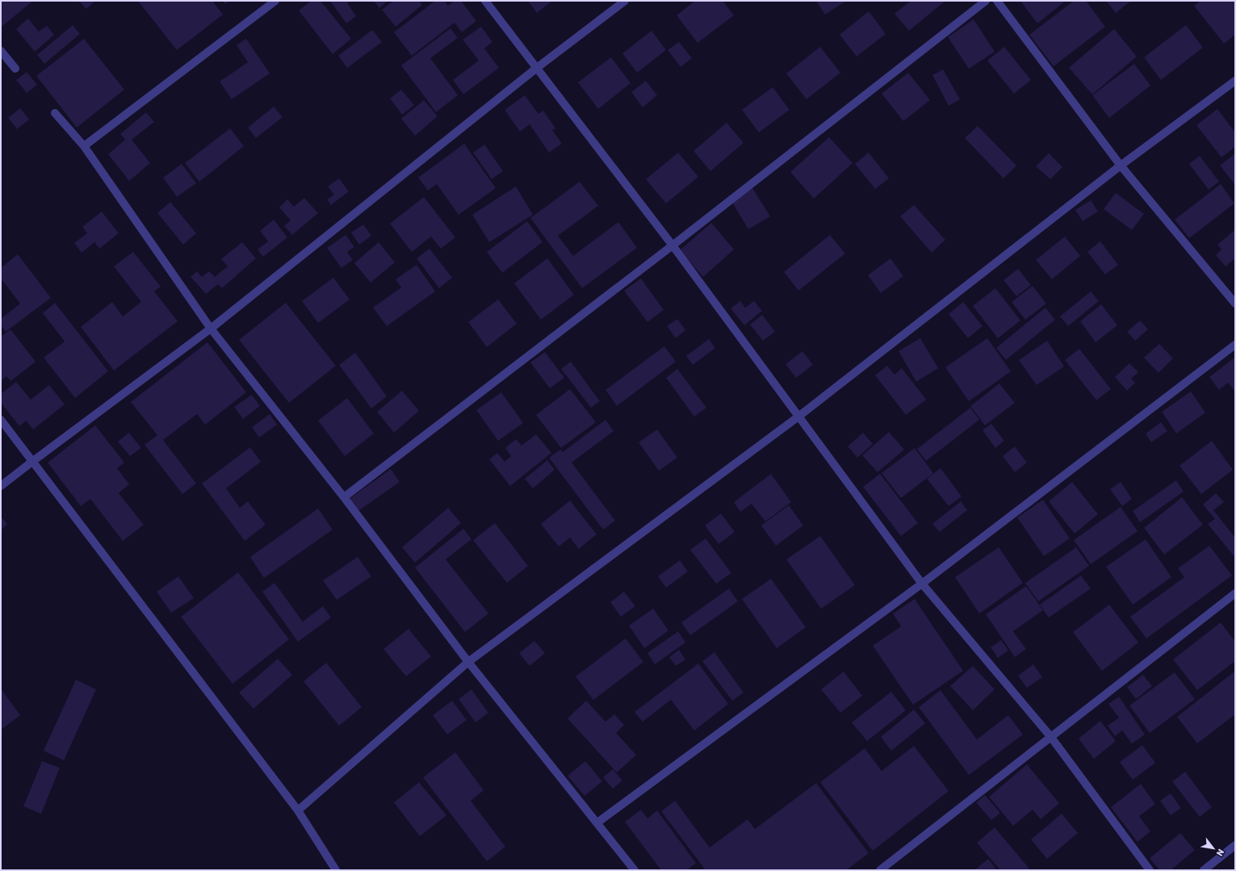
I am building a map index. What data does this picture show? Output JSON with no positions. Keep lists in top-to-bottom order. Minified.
{"north":"bottom right"}
